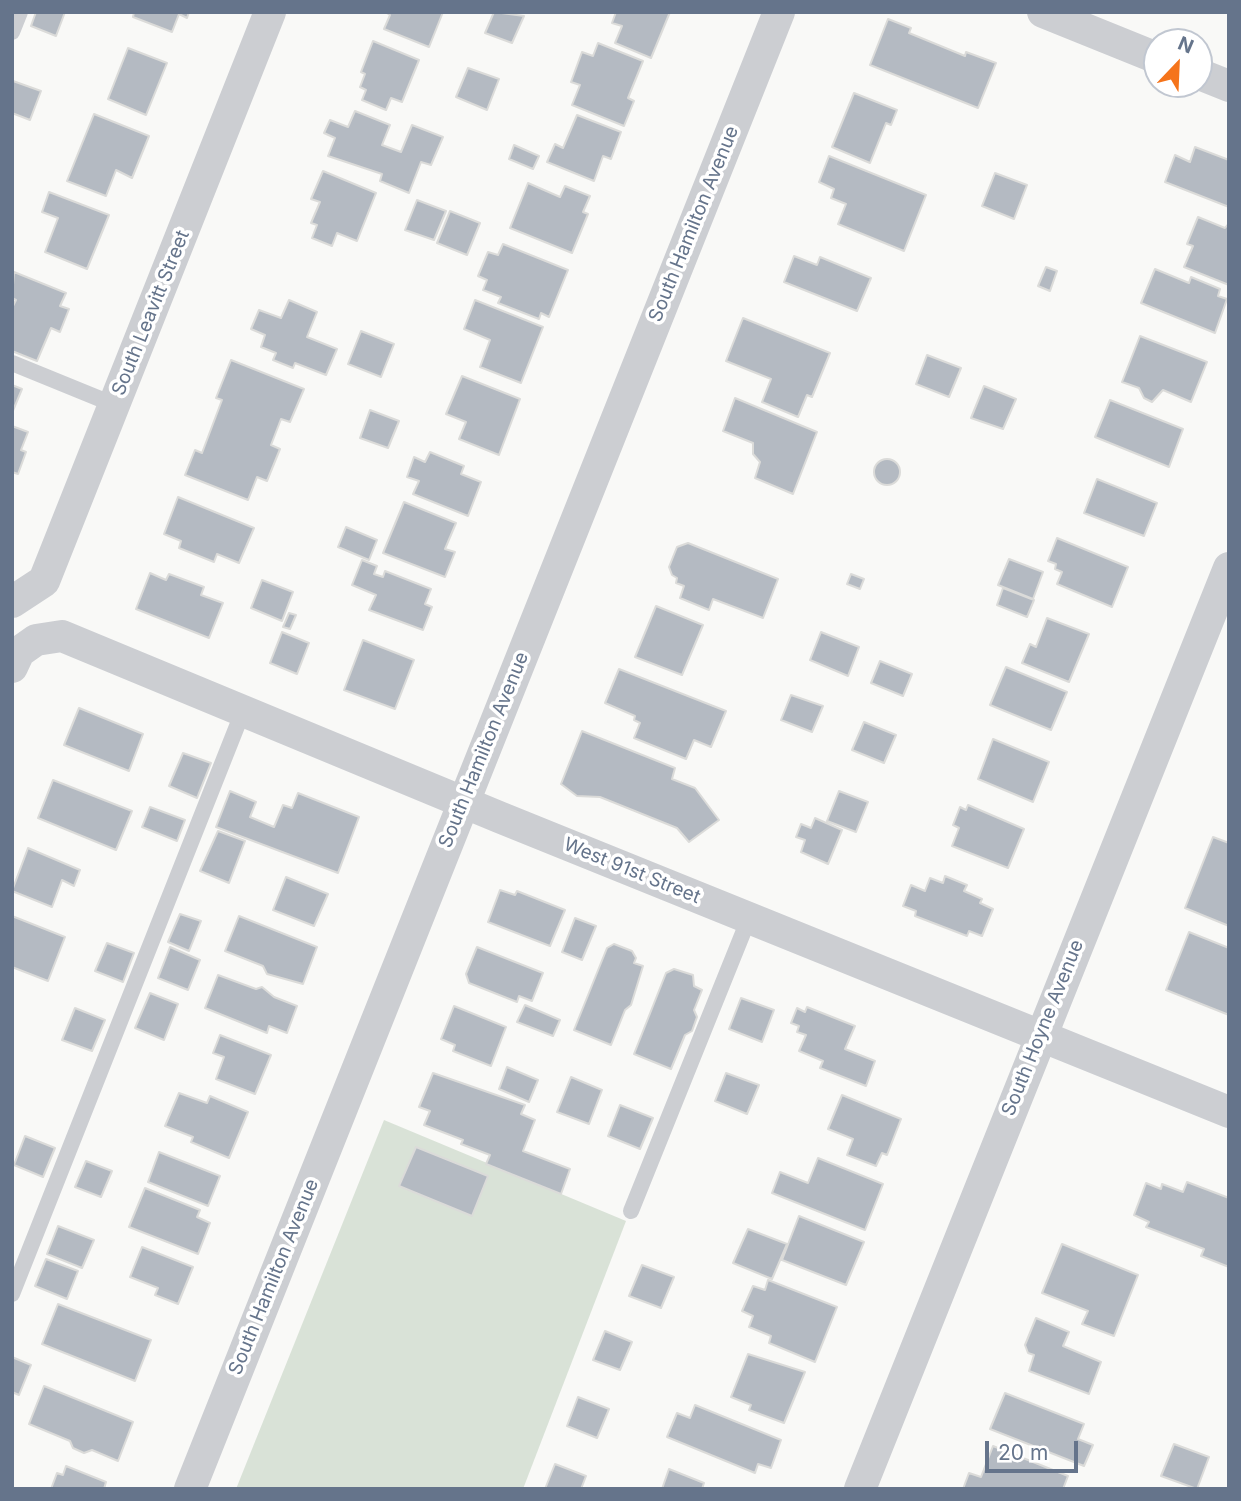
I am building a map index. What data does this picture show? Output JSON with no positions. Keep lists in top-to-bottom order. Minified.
{"streets":{"street":["South Hamilton Avenue","South Leavitt Street","West 91st Street","South Hoyne Avenue"]},"crossings":[["South Hamilton Avenue","West 91st Street"],["West 91st Street","South Hoyne Avenue"]],"scale_bar":"20 m","north":"top right"}
